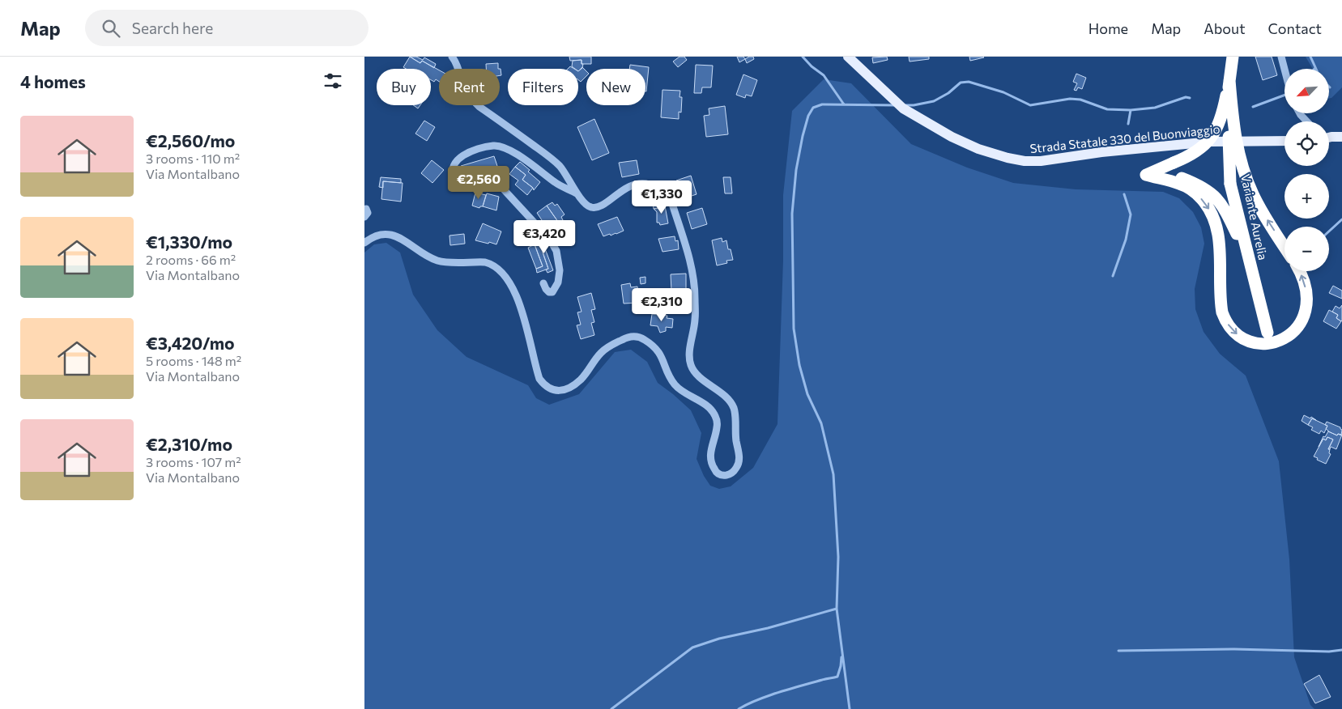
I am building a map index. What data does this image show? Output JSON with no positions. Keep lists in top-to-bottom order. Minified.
{"streets":{"highway":["Variante Aurelia"],"main road":["Strada Statale 330 del Buonviaggio"]},"north":"bottom left","page":{"header":"Map","search":"Search here","nav":["Home","Map","About","Contact"],"heading":"4 homes","map_buttons":["+","−"],"chip":["Buy","Rent","Filters","New"],"list":[{"name":"€2,560/mo","note":"3 rooms · 110 m² · Via Montalbano"},{"name":"€1,330/mo","note":"2 rooms · 66 m² · Via Montalbano"},{"name":"€3,420/mo","note":"5 rooms · 148 m² · Via Montalbano"},{"name":"€2,310/mo","note":"3 rooms · 107 m² · Via Montalbano"}],"price":["€2,560","€1,330","€3,420","€2,310"]}}
